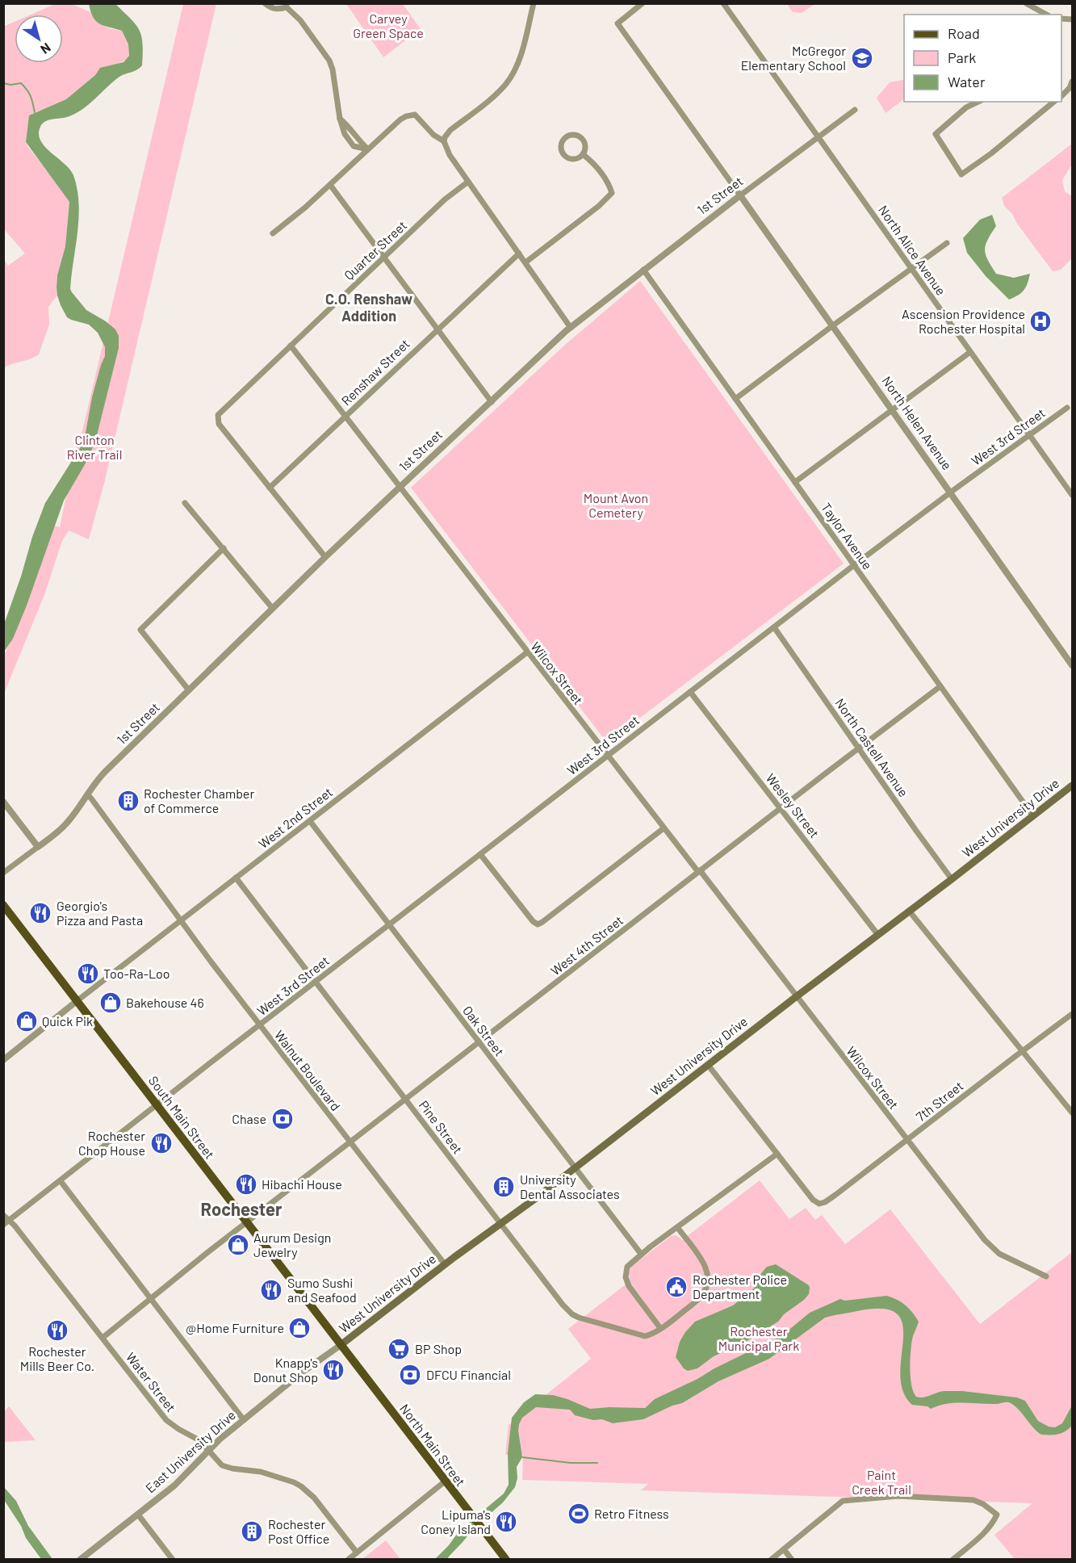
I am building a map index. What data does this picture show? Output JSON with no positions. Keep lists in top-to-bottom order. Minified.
{"streets":{"main road":["West University Drive","South Main Street","North Main Street"],"street":["1st Street","Quarter Street","North Alice Avenue","Renshaw Street","North Helen Avenue","West 3rd Street","Taylor Avenue","Wilcox Street","North Castell Avenue","Wesley Street","West 2nd Street","West 4th Street","Oak Street","Walnut Boulevard","7th Street","Pine Street","Water Street","East University Drive"]},"crossings":[["1st Street","North Alice Avenue"],["1st Street","North Helen Avenue"],["1st Street","Taylor Avenue"],["1st Street","Wilcox Street"],["1st Street","Walnut Boulevard"],["Quarter Street","Renshaw Street"],["Quarter Street","Wilcox Street"],["North Alice Avenue","West 3rd Street"],["Renshaw Street","Wilcox Street"],["North Helen Avenue","West 3rd Street"],["West 3rd Street","Taylor Avenue"],["West 3rd Street","Wilcox Street"],["West 3rd Street","North Castell Avenue"],["West 3rd Street","Wesley Street"],["West 3rd Street","Oak Street"],["West 3rd Street","Walnut Boulevard"],["West 3rd Street","South Main Street"],["West 3rd Street","Pine Street"],["West 3rd Street","Water Street"],["Taylor Avenue","West University Drive"],["Taylor Avenue","West 4th Street"],["Wilcox Street","West 2nd Street"],["Wilcox Street","West University Drive"],["Wilcox Street","West 4th Street"],["Wilcox Street","7th Street"],["North Castell Avenue","West University Drive"],["North Castell Avenue","West 4th Street"],["Wesley Street","West University Drive"],["Wesley Street","West 4th Street"],["West 2nd Street","Oak Street"],["West 2nd Street","Walnut Boulevard"],["West 2nd Street","South Main Street"],["West 2nd Street","Pine Street"],["West University Drive","Oak Street"],["West University Drive","Walnut Boulevard"],["West University Drive","South Main Street"],["West University Drive","Pine Street"],["West University Drive","North Main Street"],["West University Drive","East University Drive"],["West 4th Street","Oak Street"],["West 4th Street","Walnut Boulevard"],["West 4th Street","South Main Street"],["West 4th Street","Pine Street"],["West 4th Street","Water Street"],["South Main Street","North Main Street"],["South Main Street","East University Drive"],["Water Street","East University Drive"],["North Main Street","East University Drive"]],"districts":["C.O. Renshaw Addition","Rochester"],"parks":["Carvey Green Space","Clinton River Trail","Mount Avon Cemetery","Rochester Municipal Park","Paint Creek Trail"],"places":{"school or university":["McGregor Elementary School"],"hospital":["Ascension Providence Rochester Hospital"],"building":["Rochester Chamber of Commerce","University Dental Associates","Rochester Post Office"],"restaurant":["Georgio's Pizza and Pasta","Too-Ra-Loo","Rochester Chop House","Hibachi House","Sumo Sushi and Seafood","Rochester Mills Beer Co.","Knapp's Donut Shop","Lipuma's Coney Island"],"shop":["Bakehouse 46","Quick Pik","Aurum Design Jewelry","@Home Furniture"],"bank":["Chase","DFCU Financial"],"public building":["Rochester Police Department"],"supermarket":["BP Shop"],"sports":["Retro Fitness"]},"legend":["Road","Park","Water"],"north":"bottom right"}
